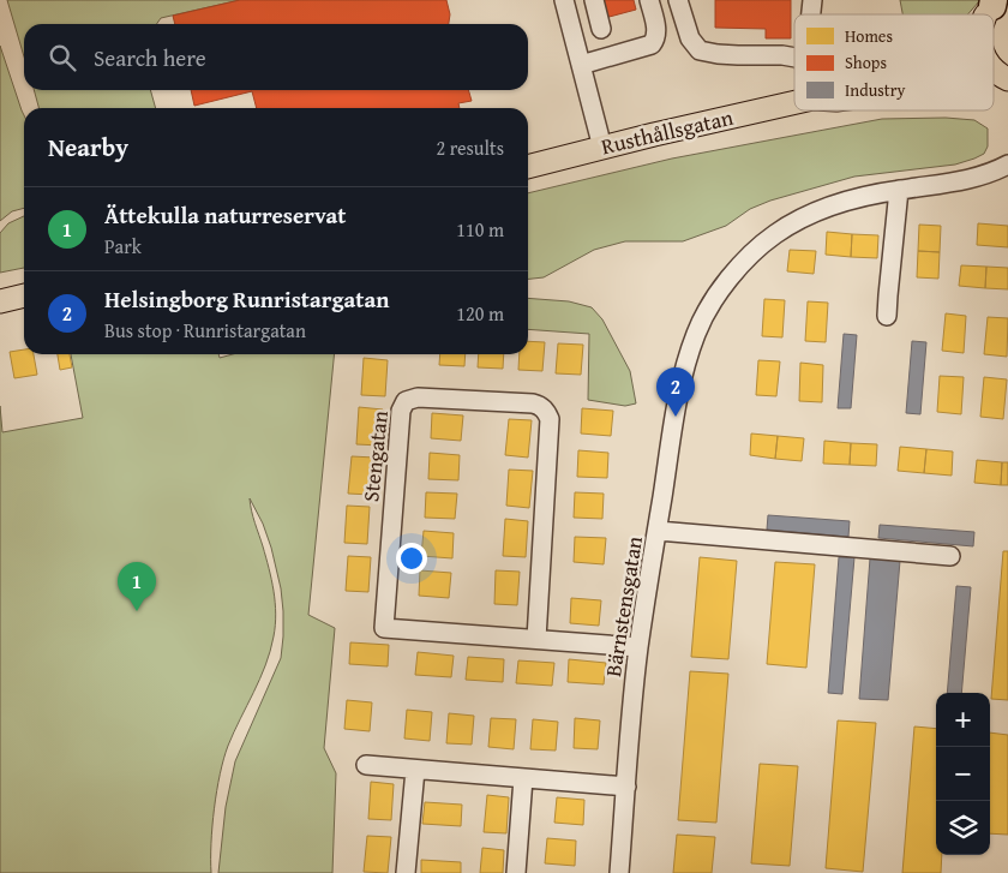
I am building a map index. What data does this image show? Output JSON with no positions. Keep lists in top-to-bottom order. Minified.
{"streets":{"main road":["Rusthållsgatan"],"street":["Stengatan","Bärnstensgatan"]},"crossings":[["Stengatan","Bärnstensgatan"]],"legend":["Homes","Shops","Industry"],"page":{"search":"Search here","heading":["Nearby","2 results"],"list":[{"mark":"1","name":"Ättekulla naturreservat","note":"Park","value":"110 m"},{"mark":"2","name":"Helsingborg Runristargatan","note":"Bus stop · Runristargatan","value":"120 m"}],"pins":["2","1"],"map_buttons":["+","−"]}}
